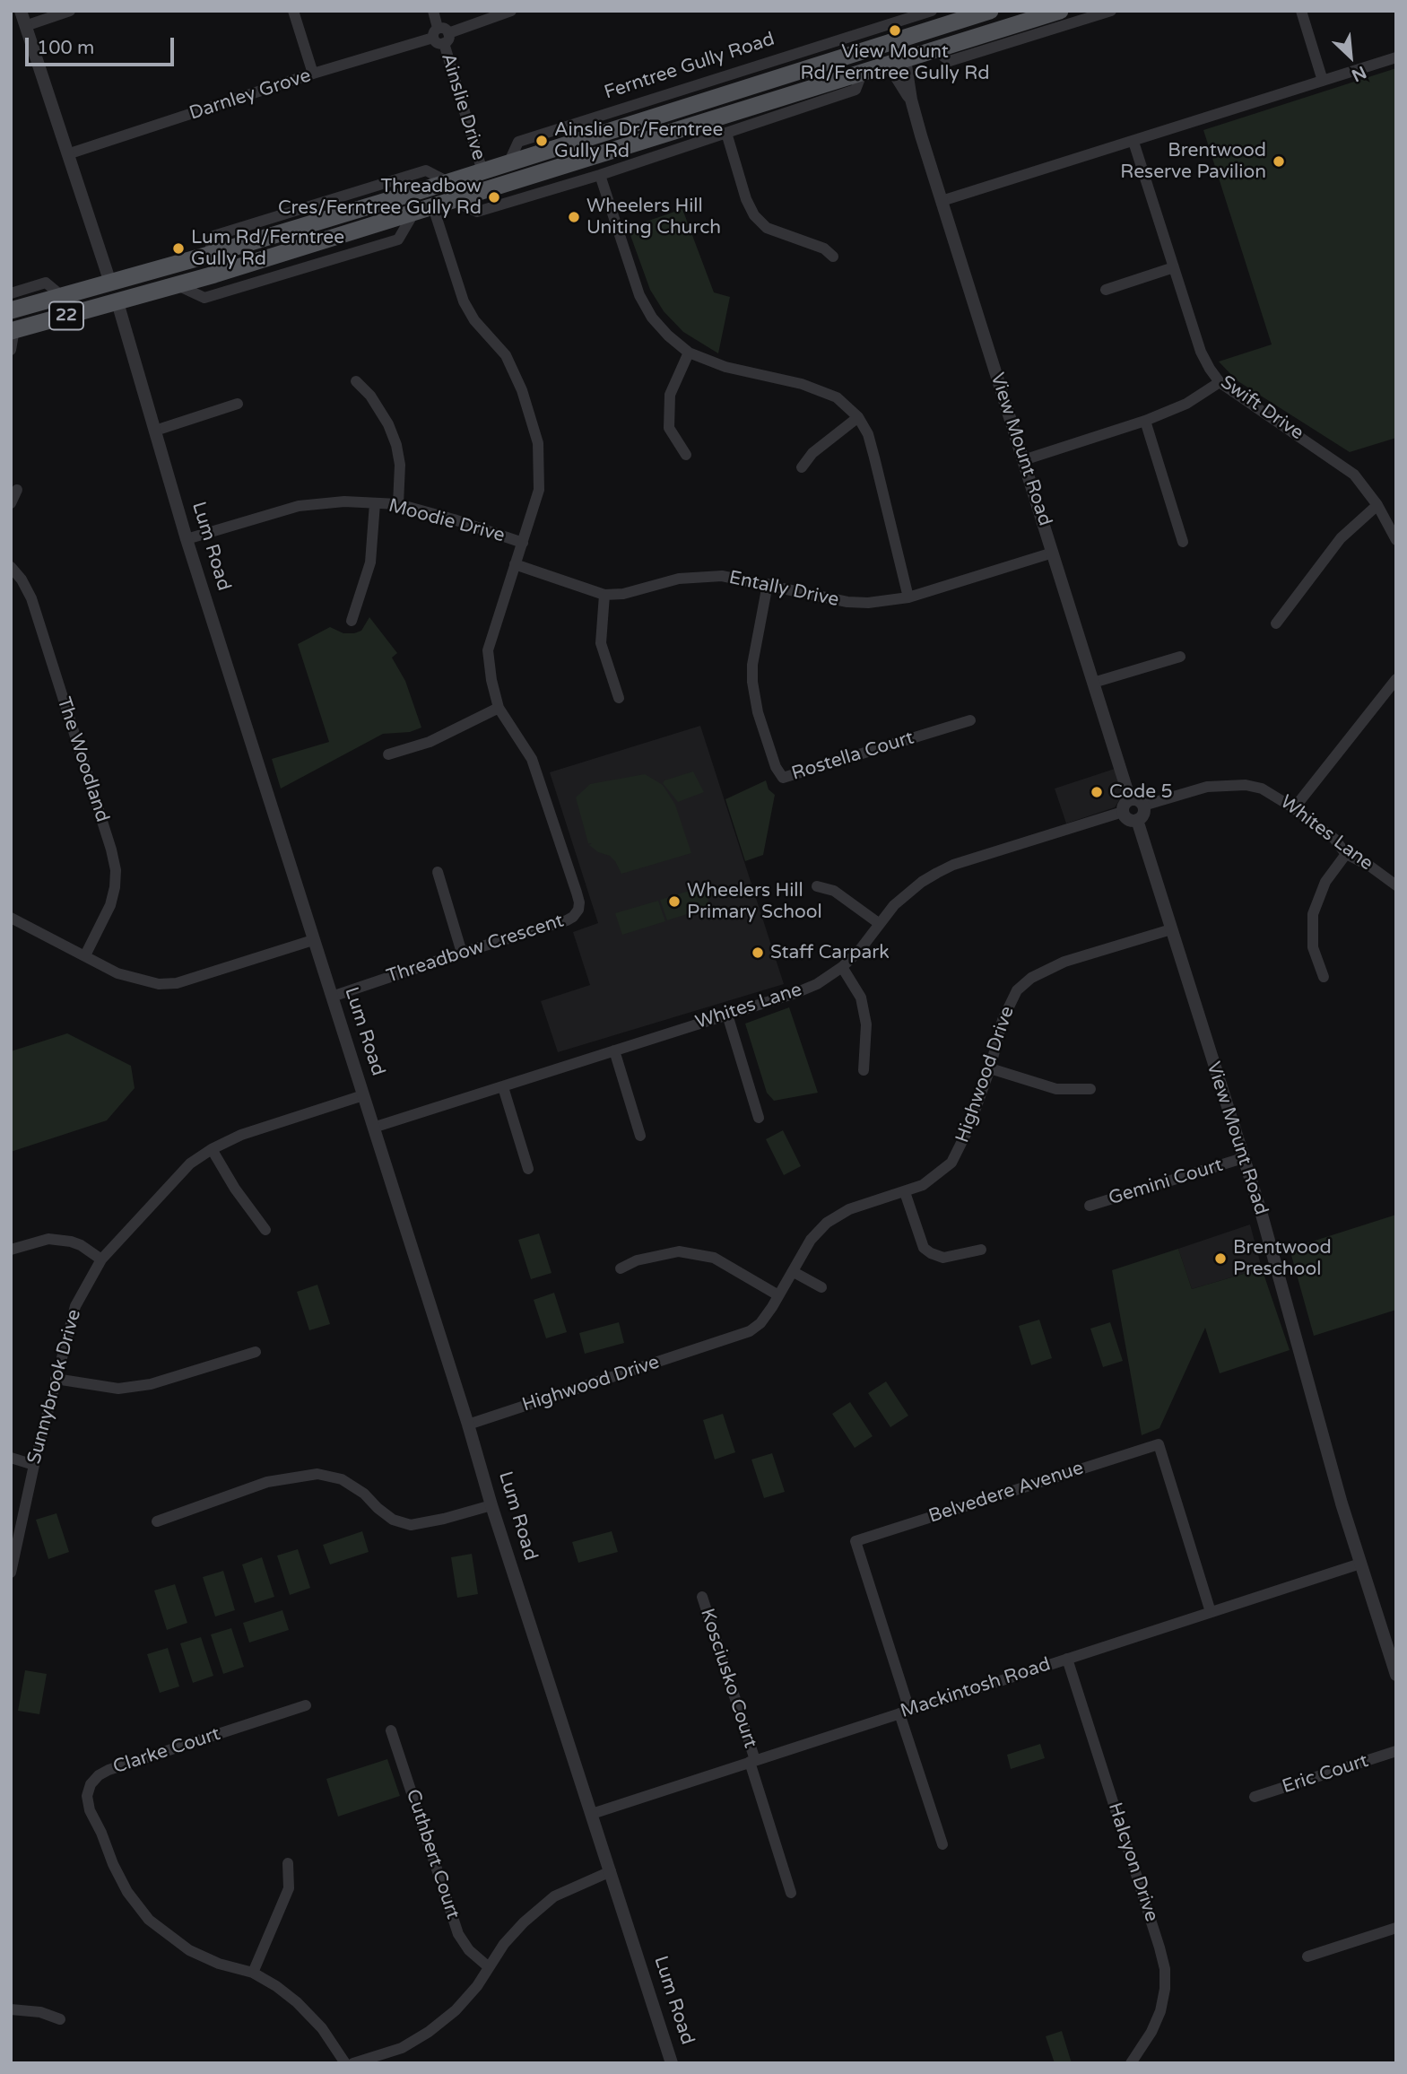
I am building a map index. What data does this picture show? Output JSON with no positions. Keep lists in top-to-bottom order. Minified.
{"streets":{"main road":["Ferntree Gully Road","22","Lum Road"],"street":["Darnley Grove","Ainslie Drive","Swift Drive","View Mount Road","Moodie Drive","Entally Drive","Rostella Court","The Woodland","Whites Lane","Threadbow Crescent","Highwood Drive","Gemini Court","Sunnybrook Drive","Belvedere Avenue","Kosciusko Court","Mackintosh Road","Clarke Court","Eric Court","Cuthbert Court","Halcyon Drive"]},"crossings":[["Ferntree Gully Road","Ainslie Drive"],["Ferntree Gully Road","Lum Road"],["Darnley Grove","Ainslie Drive"],["Darnley Grove","Lum Road"],["22","View Mount Road"],["22","Lum Road"],["22","Threadbow Crescent"],["View Mount Road","Entally Drive"],["View Mount Road","Whites Lane"],["View Mount Road","Highwood Drive"],["View Mount Road","Gemini Court"],["View Mount Road","Mackintosh Road"],["Moodie Drive","Lum Road"],["Moodie Drive","Threadbow Crescent"],["Lum Road","Whites Lane"],["Lum Road","Threadbow Crescent"],["Lum Road","Highwood Drive"],["Lum Road","Sunnybrook Drive"],["Lum Road","Mackintosh Road"],["Entally Drive","Rostella Court"],["Entally Drive","Threadbow Crescent"],["Belvedere Avenue","Mackintosh Road"],["Kosciusko Court","Mackintosh Road"],["Mackintosh Road","Halcyon Drive"]],"places":["View Mount Rd/Ferntree Gully Rd","Ainslie Dr/Ferntree Gully Rd","Brentwood Reserve Pavilion","Threadbow Cres/Ferntree Gully Rd","Wheelers Hill Uniting Church","Lum Rd/Ferntree Gully Rd","Code 5","Wheelers Hill Primary School","Staff Carpark","Brentwood Preschool"],"scale_bar":"100 m","north":"bottom right"}
